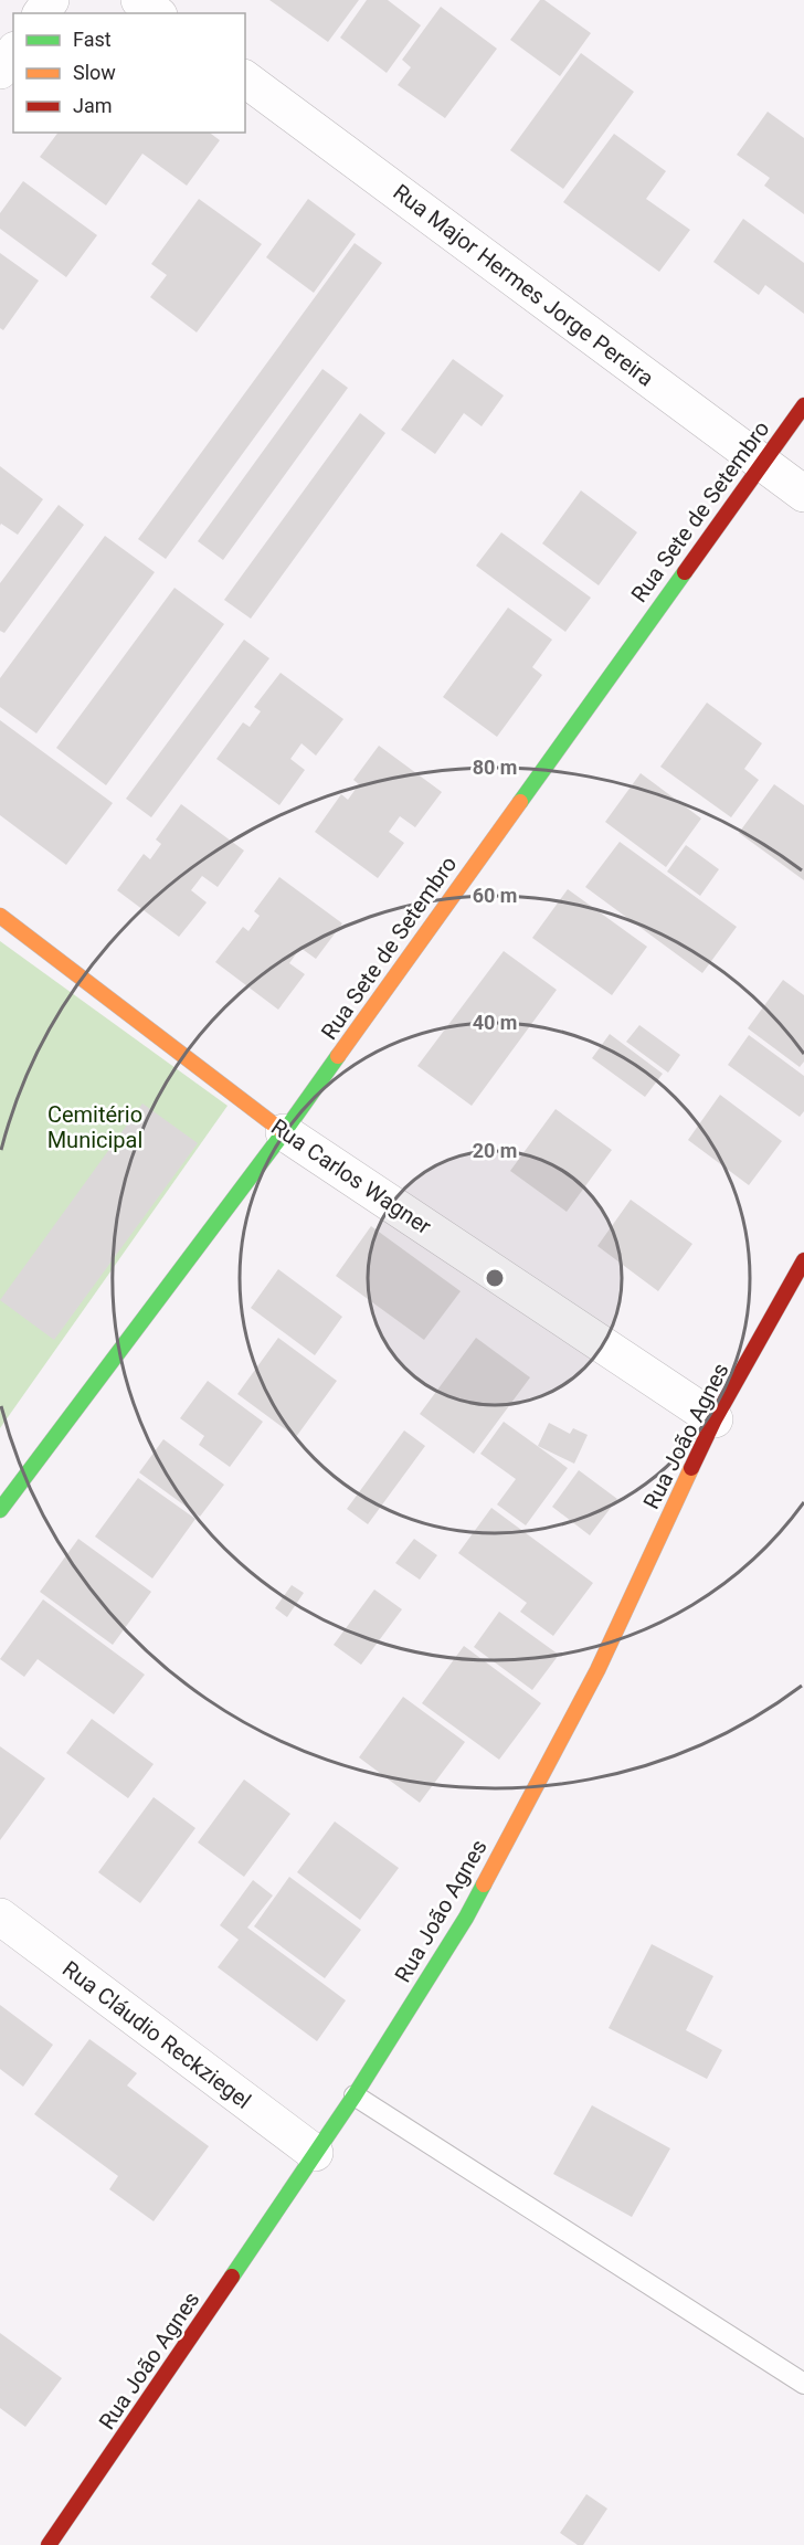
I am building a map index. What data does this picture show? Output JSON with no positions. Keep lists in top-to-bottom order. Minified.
{"streets":{"street":["Rua Major Hermes Jorge Pereira","Rua Sete de Setembro","Rua Carlos Wagner","Rua João Agnes","Rua Cláudio Reckziegel"]},"crossings":[["Rua Major Hermes Jorge Pereira","Rua Sete de Setembro"],["Rua Sete de Setembro","Rua Carlos Wagner"],["Rua Carlos Wagner","Rua João Agnes"],["Rua João Agnes","Rua Cláudio Reckziegel"]],"parks":["Cemitério Municipal"],"legend":["Fast","Slow","Jam"],"rings":["80 m","60 m","40 m","20 m"]}
